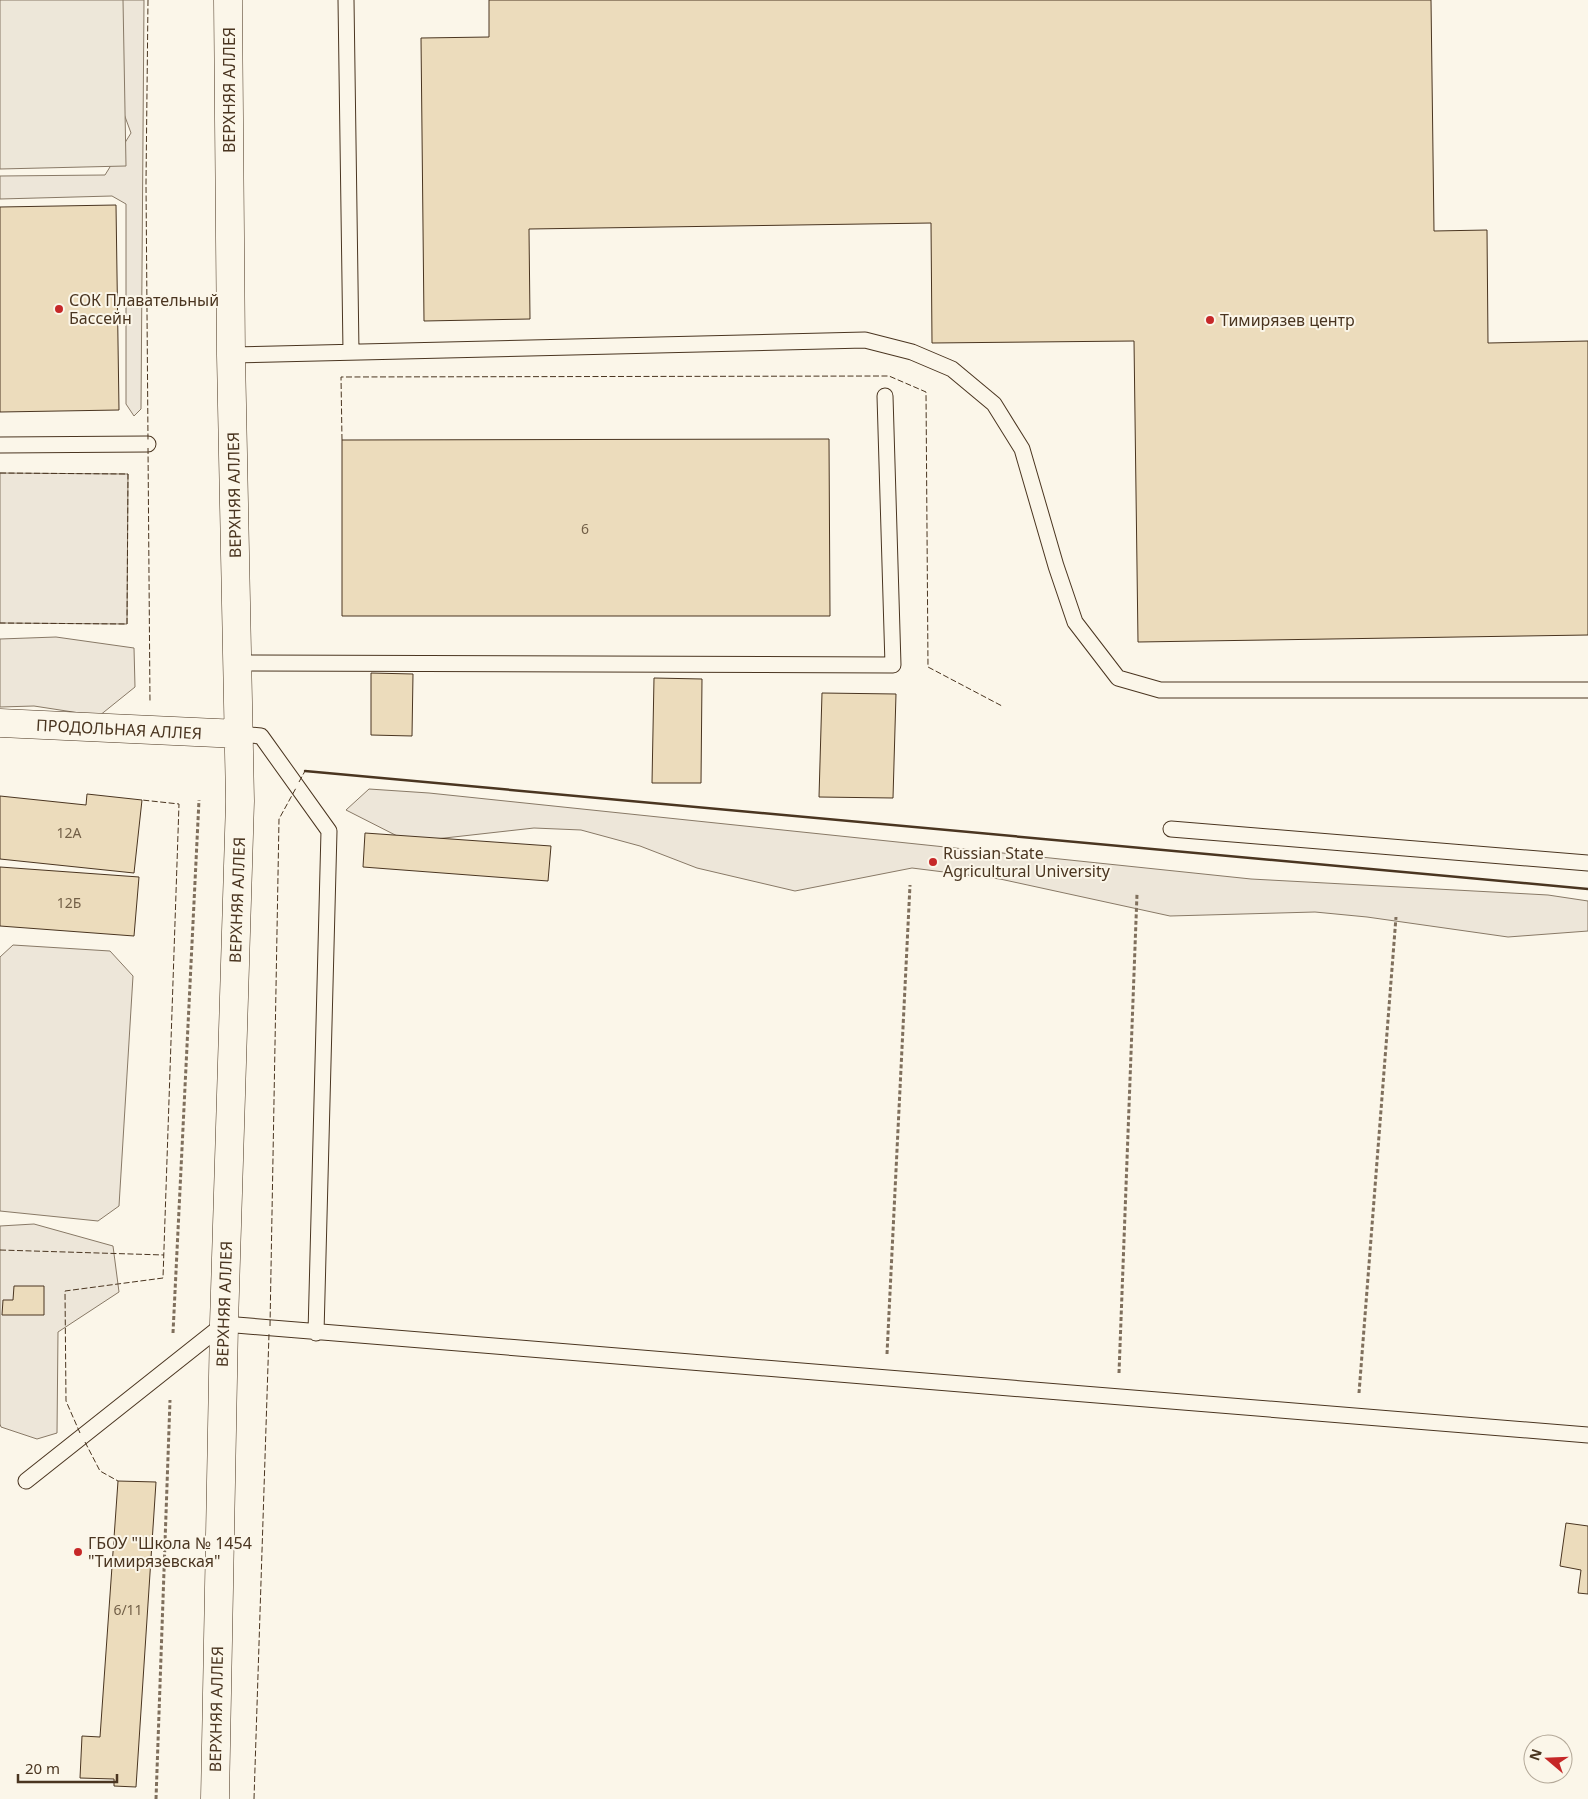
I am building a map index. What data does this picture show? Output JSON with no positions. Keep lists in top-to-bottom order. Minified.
{"streets":{"street":["ВЕРХНЯЯ АЛЛЕЯ","ПРОДОЛЬНАЯ АЛЛЕЯ"]},"crossings":[["ВЕРХНЯЯ АЛЛЕЯ","ПРОДОЛЬНАЯ АЛЛЕЯ"]],"places":["СОК Плавательный Бассейн","Тимирязев центр","Russian State Agricultural University","ГБОУ \"Школа № 1454 \"Тимирязевская\""],"house_numbers":["6","12А","12Б","6/11"],"scale_bar":"20 m","north":"left"}
